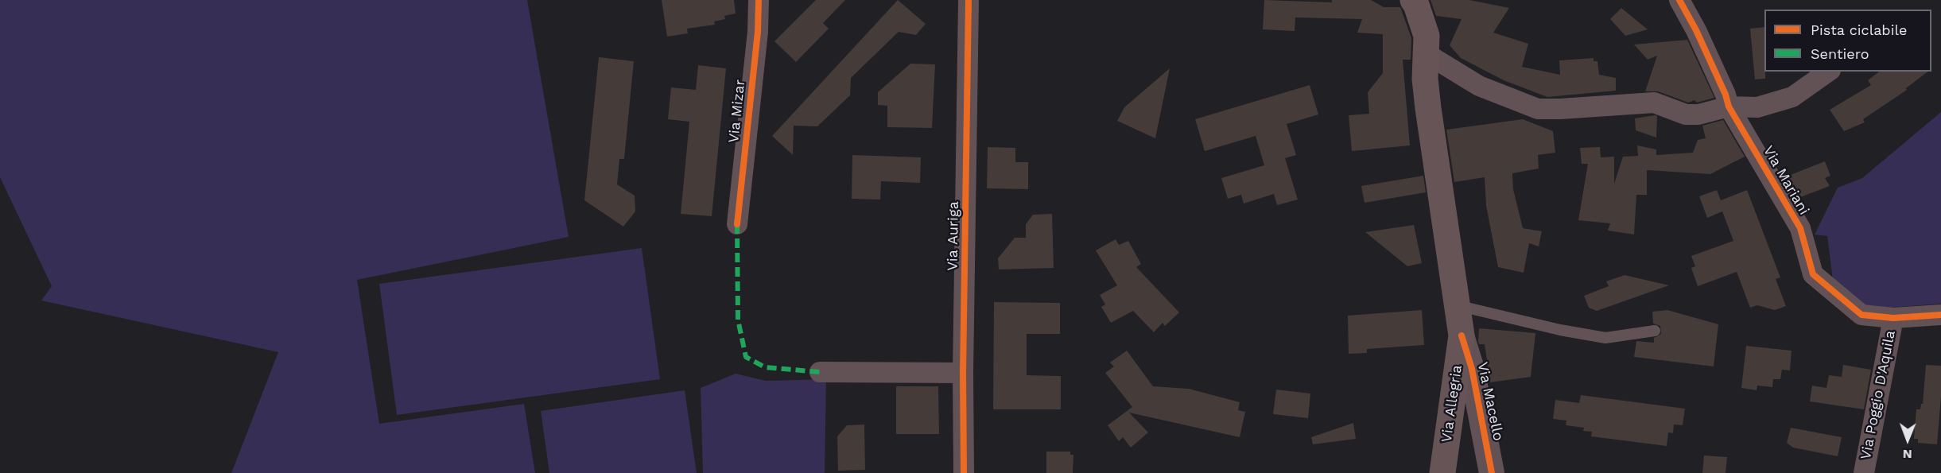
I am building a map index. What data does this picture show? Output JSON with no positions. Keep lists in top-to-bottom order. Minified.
{"streets":{"main road":["Via Macello","Via Allegria"],"street":["Via Mizar","Via Mariani","Via Auriga","Via Poggio D'Aquila"]},"crossings":[["Via Mariani","Via Poggio D'Aquila"],["Via Macello","Via Allegria"]],"legend":["Pista ciclabile","Sentiero"],"north":"bottom"}
